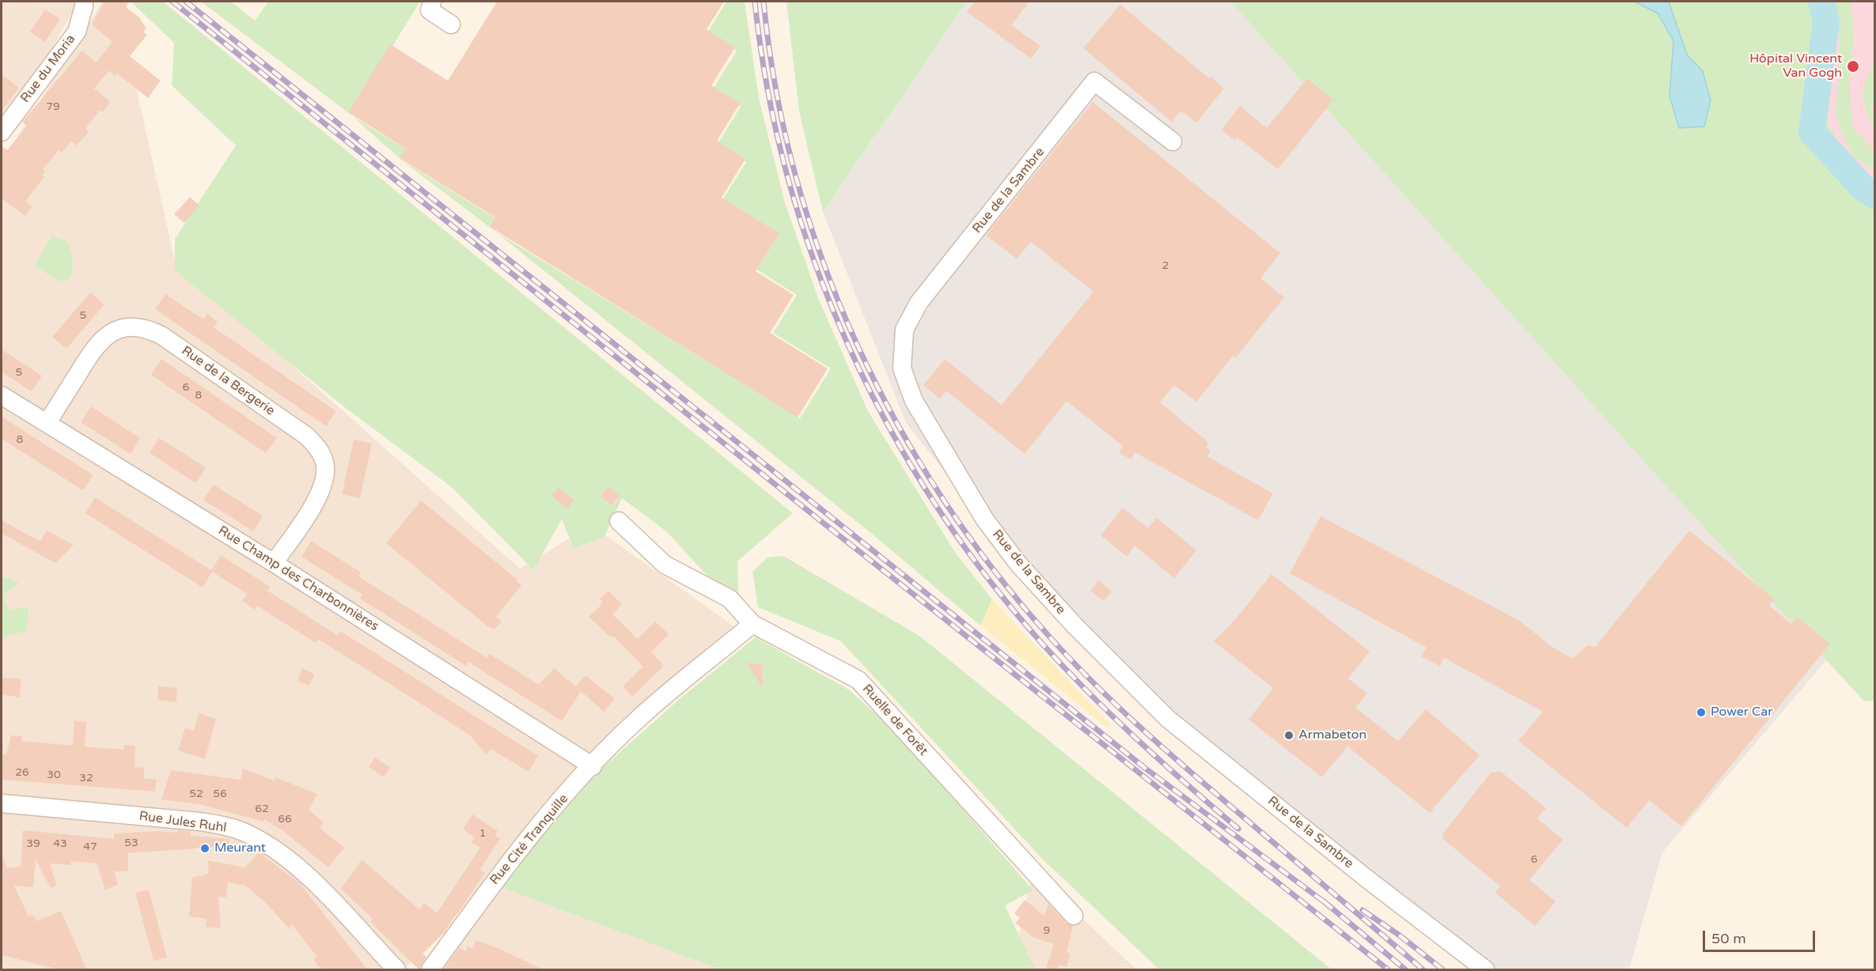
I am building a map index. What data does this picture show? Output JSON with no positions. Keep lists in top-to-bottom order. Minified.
{"streets":{"street":["Rue du Moria","Rue de la Sambre","Rue de la Bergerie","Rue Champ des Charbonnières","Ruelle de Forêt","Rue Jules Ruhl","Rue Cité Tranquille"]},"crossings":[["Rue de la Bergerie","Rue Champ des Charbonnières"],["Rue Champ des Charbonnières","Rue Cité Tranquille"],["Ruelle de Forêt","Rue Cité Tranquille"]],"places":["Hôpital Vincent Van Gogh","Power Car","Armabeton","Meurant"],"house_numbers":["79","2","5","5","6","8","8","26","30","32","52","56","62","66","1","53","39","43","47","6","9"],"scale_bar":"50 m"}
